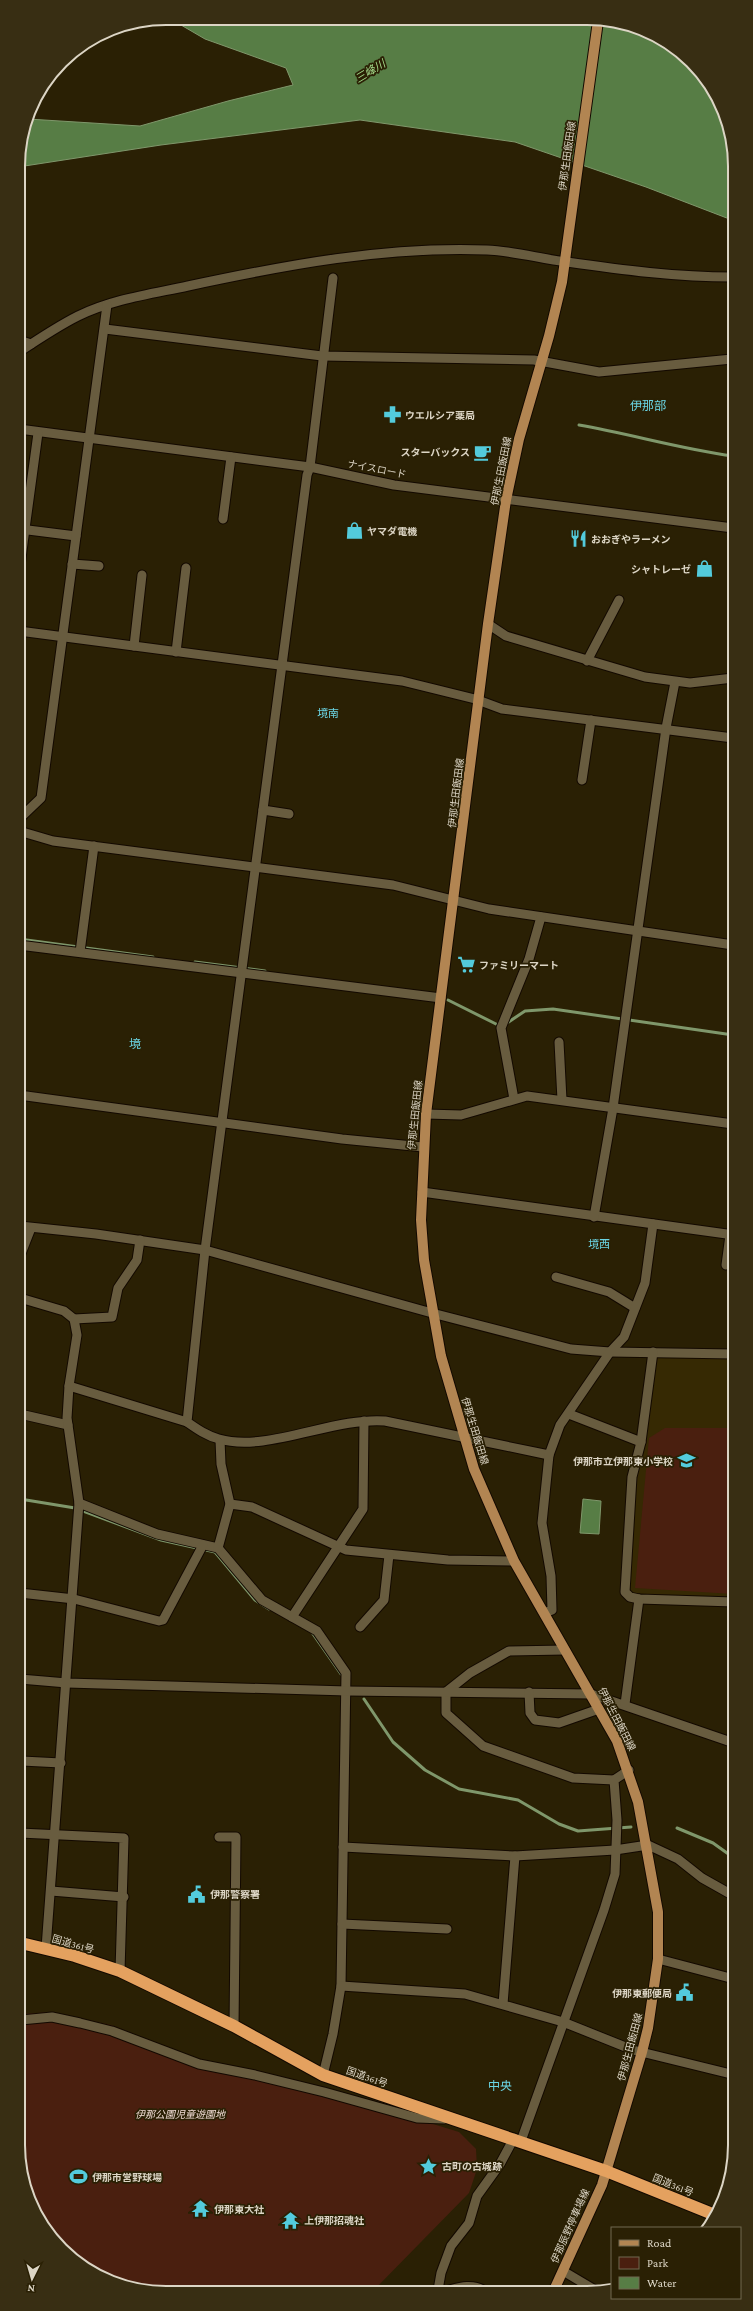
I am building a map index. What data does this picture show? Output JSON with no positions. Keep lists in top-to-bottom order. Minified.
{"streets":{"highway":["国道361号"],"main road":["伊那生田飯田線","伊那辰野停車場線"],"street":["ナイスロード"]},"crossings":[["伊那生田飯田線","ナイスロード"],["伊那生田飯田線","国道361号"],["伊那生田飯田線","伊那辰野停車場線"],["国道361号","伊那辰野停車場線"]],"districts":["伊那部","境南","境","境西","中央"],"water":["三峰川"],"parks":["伊那公園児童遊園地"],"places":{"pharmacy":["ウエルシア薬局"],"cafe":["スターバックス"],"shop":["ヤマダ電機","シャトレーゼ"],"restaurant":["おおぎやラーメン"],"supermarket":["ファミリーマート"],"school or university":["伊那市立伊那東小学校"],"public building":["伊那警察署","伊那東郵便局"],"place":["古町の古城跡"],"sports":["伊那市営野球場"],"temple":["伊那東大社","上伊那招魂社"]},"legend":["Road","Park","Water"],"north":"bottom"}
